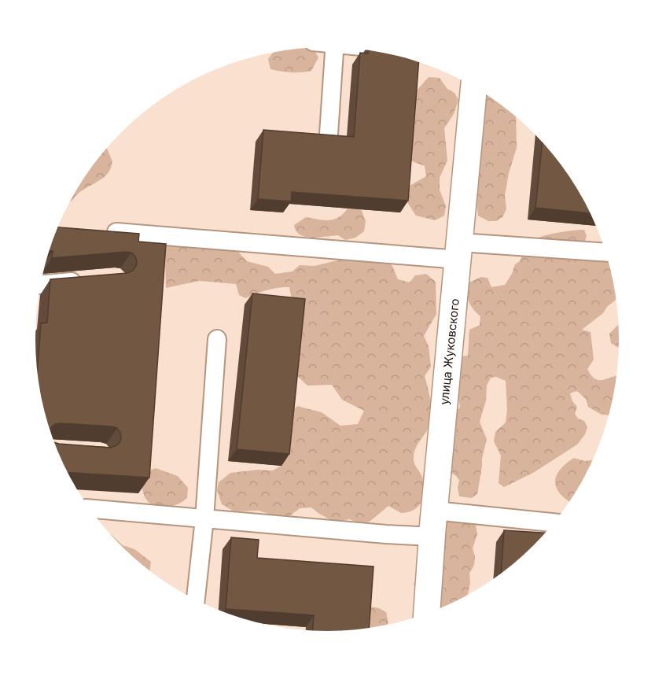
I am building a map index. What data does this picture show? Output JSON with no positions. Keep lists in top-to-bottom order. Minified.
{"streets":{"street":["улица Жуковского"]}}
